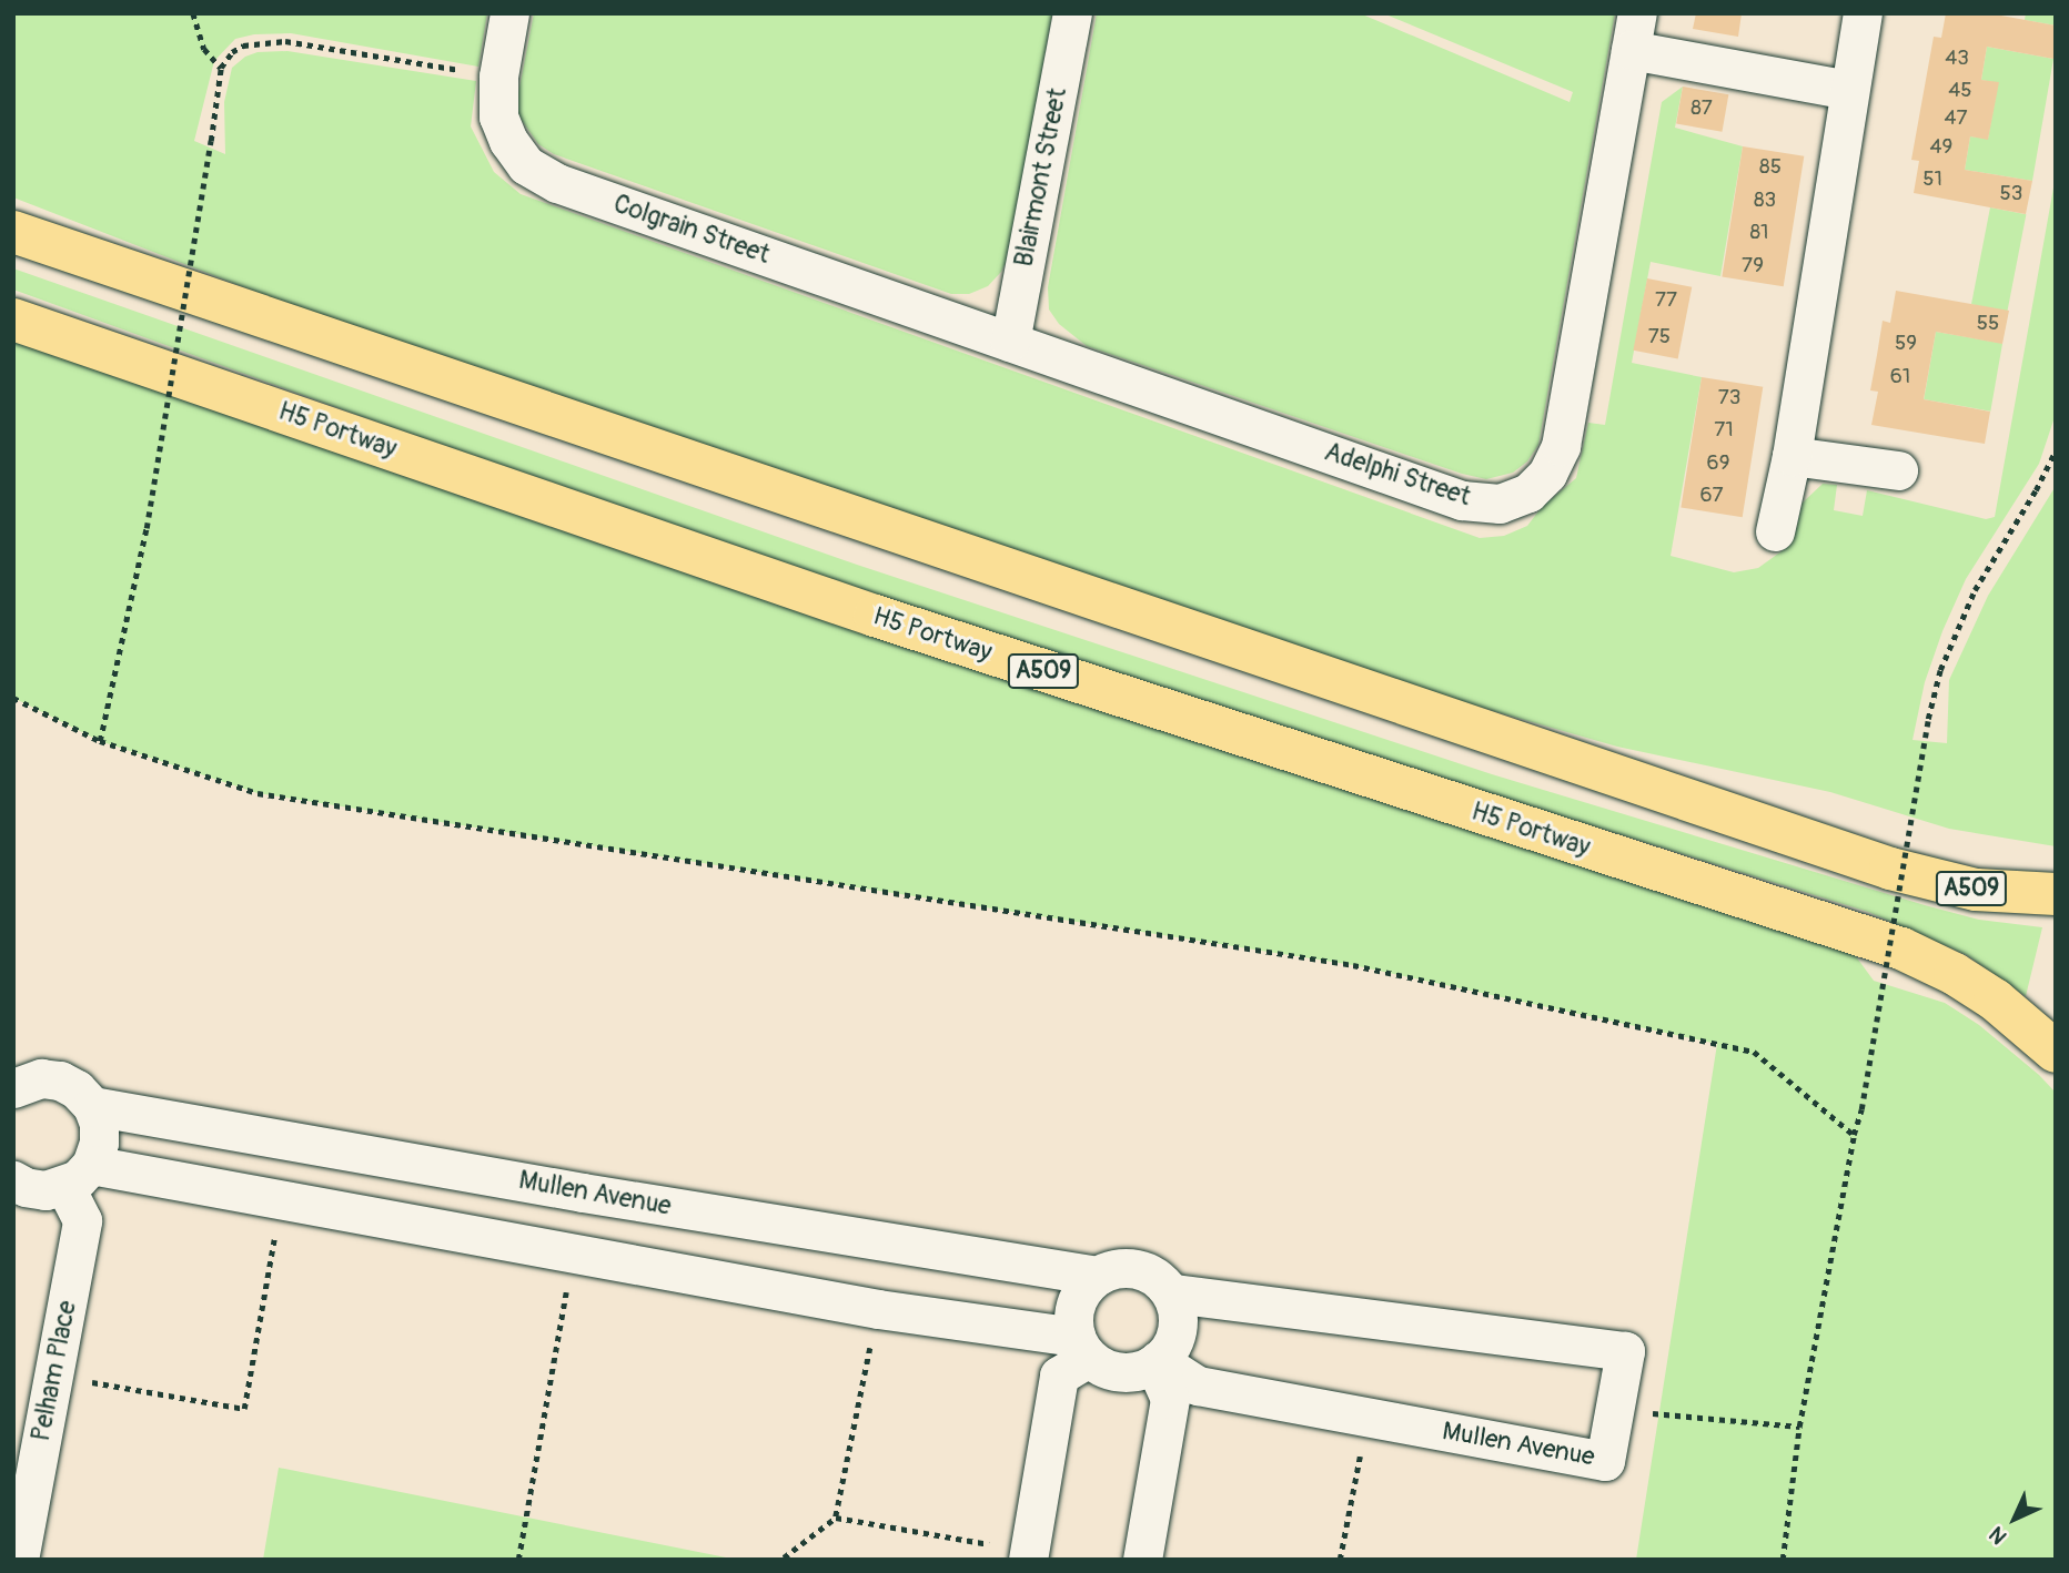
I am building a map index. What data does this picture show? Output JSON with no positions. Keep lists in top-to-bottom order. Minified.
{"streets":{"main road":["H5 Portway","A509"],"street":["Blairmont Street","Colgrain Street","Adelphi Street","Mullen Avenue","Pelham Place"]},"crossings":[["Blairmont Street","Colgrain Street"],["Blairmont Street","Adelphi Street"],["Colgrain Street","Adelphi Street"]],"house_numbers":["43","45","87","47","49","85","51","53","83","81","79","77","55","75","59","61","73","71","69","67"],"north":"bottom left"}
